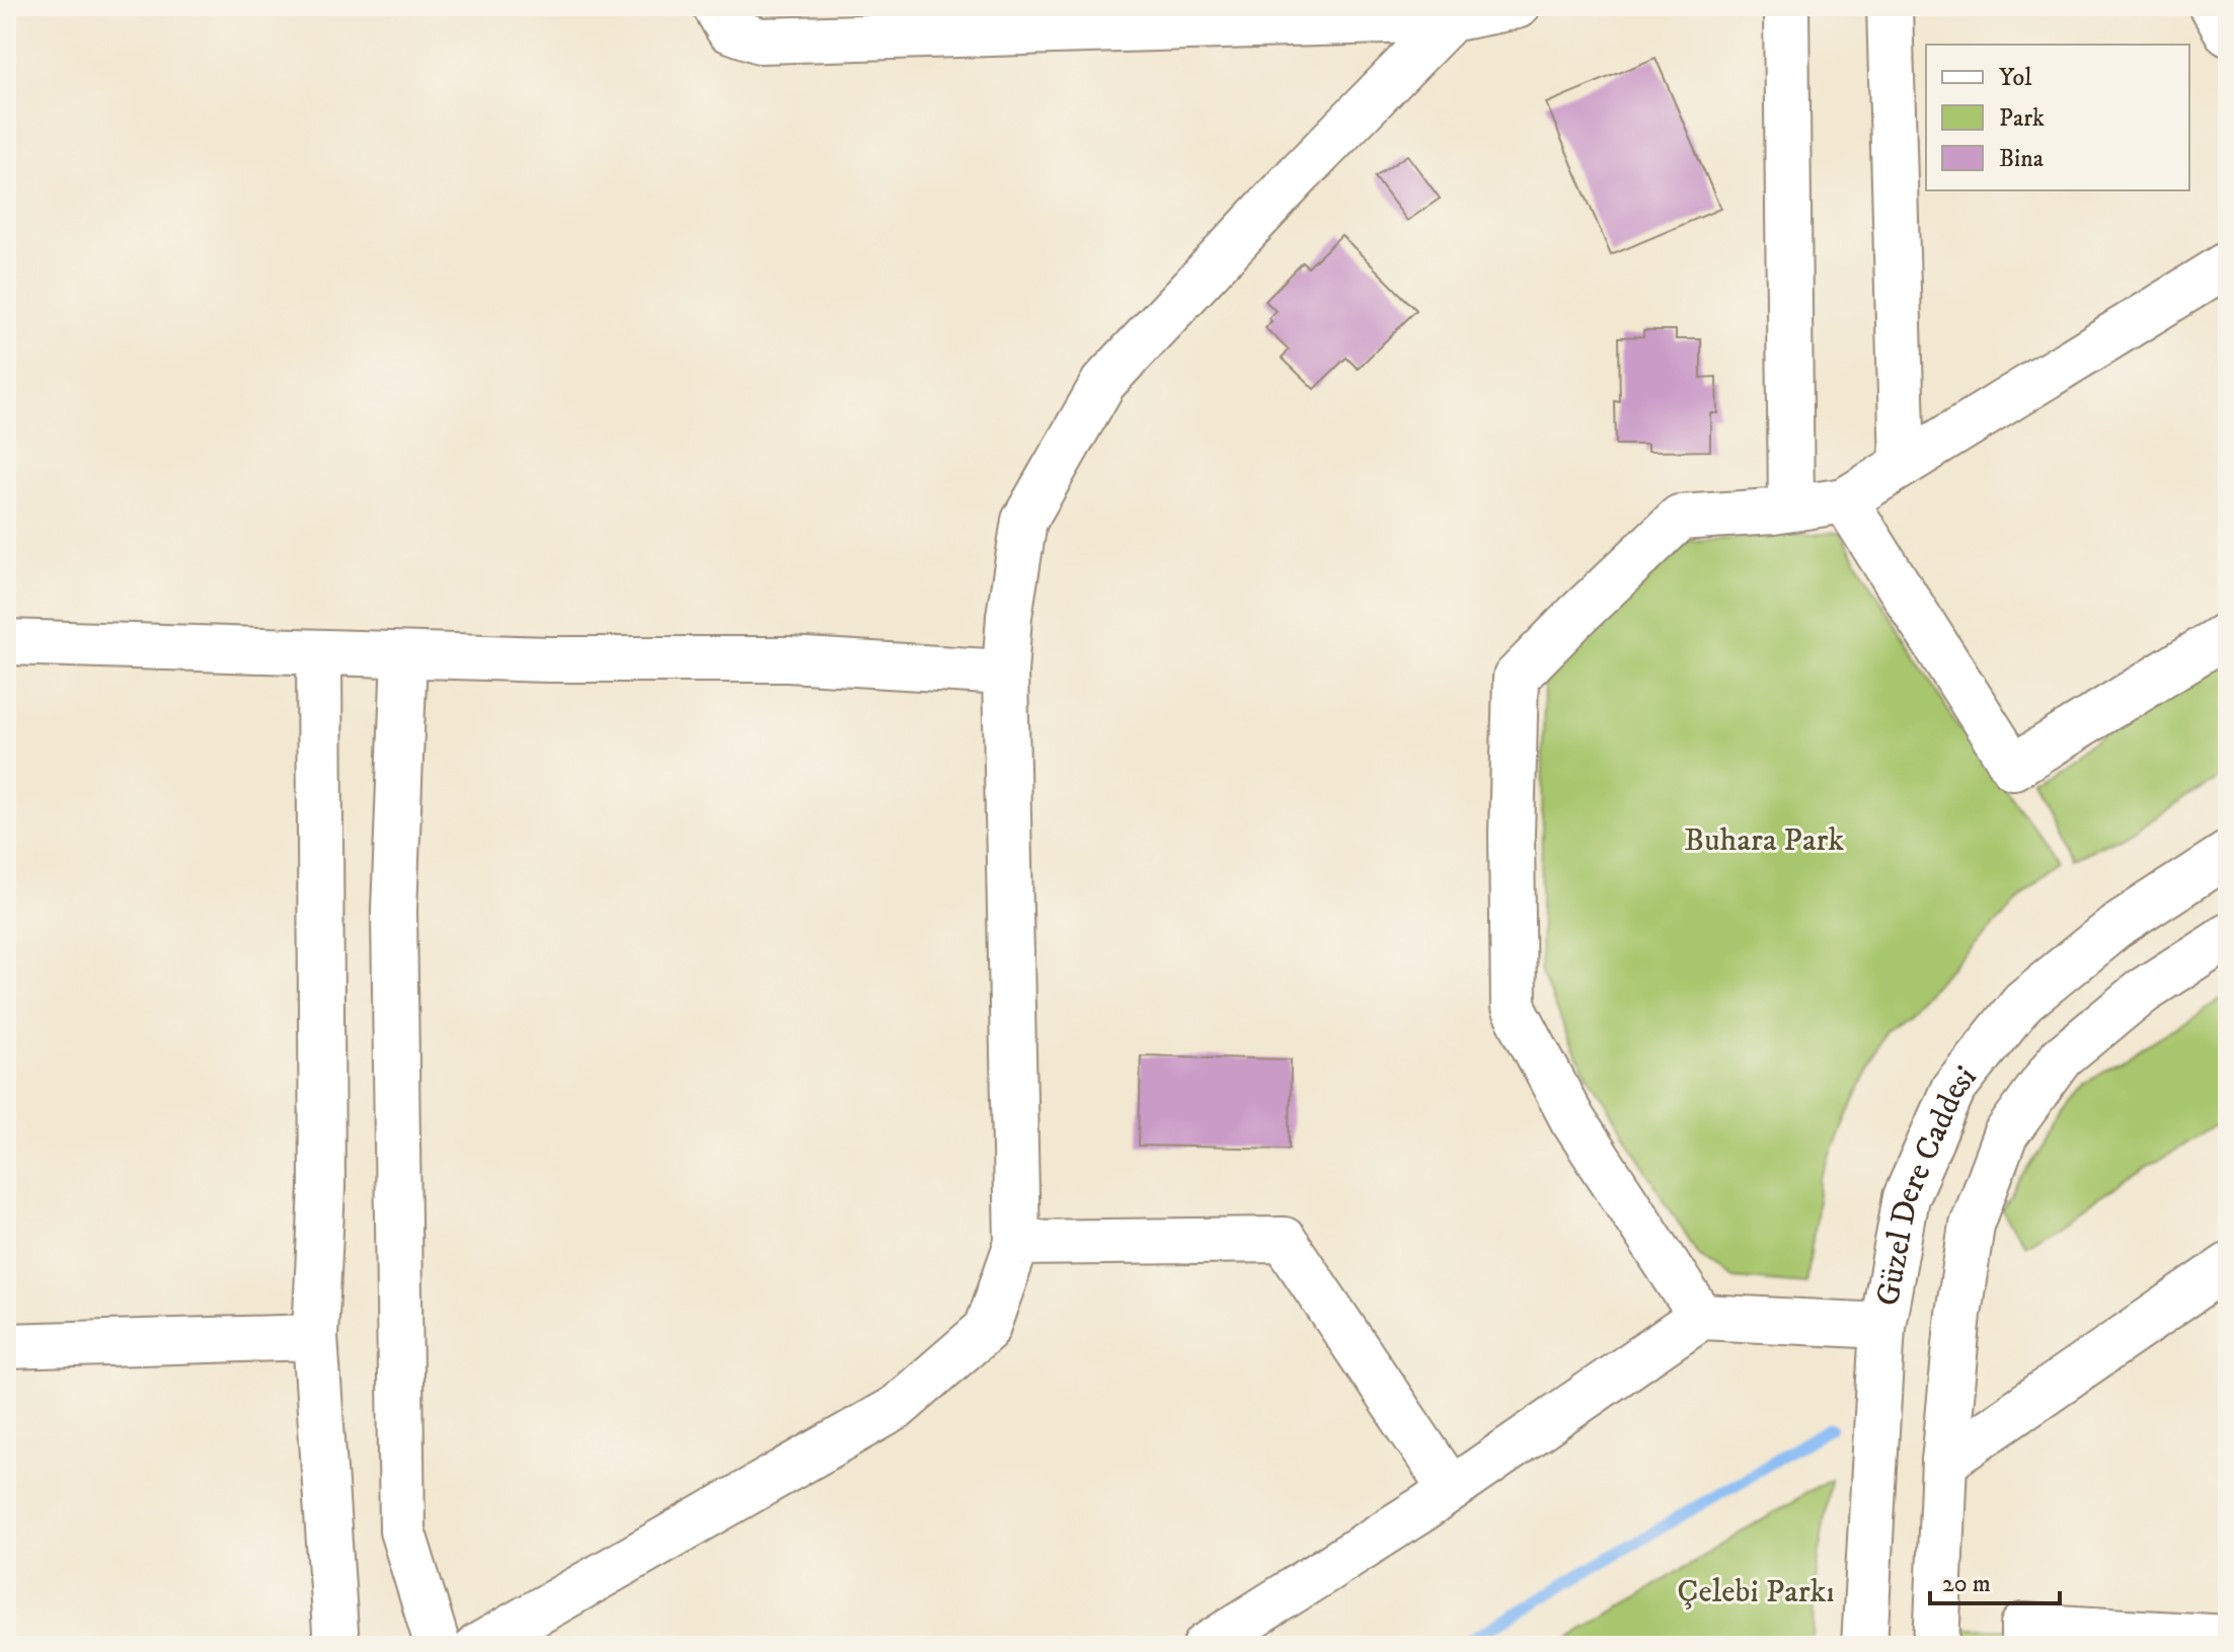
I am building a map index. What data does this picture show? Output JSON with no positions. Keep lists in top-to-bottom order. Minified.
{"streets":{"street":["Güzel Dere Caddesi"]},"parks":["Buhara Park","Çelebi Parkı"],"legend":["Yol","Park","Bina"],"scale_bar":"20 m"}
